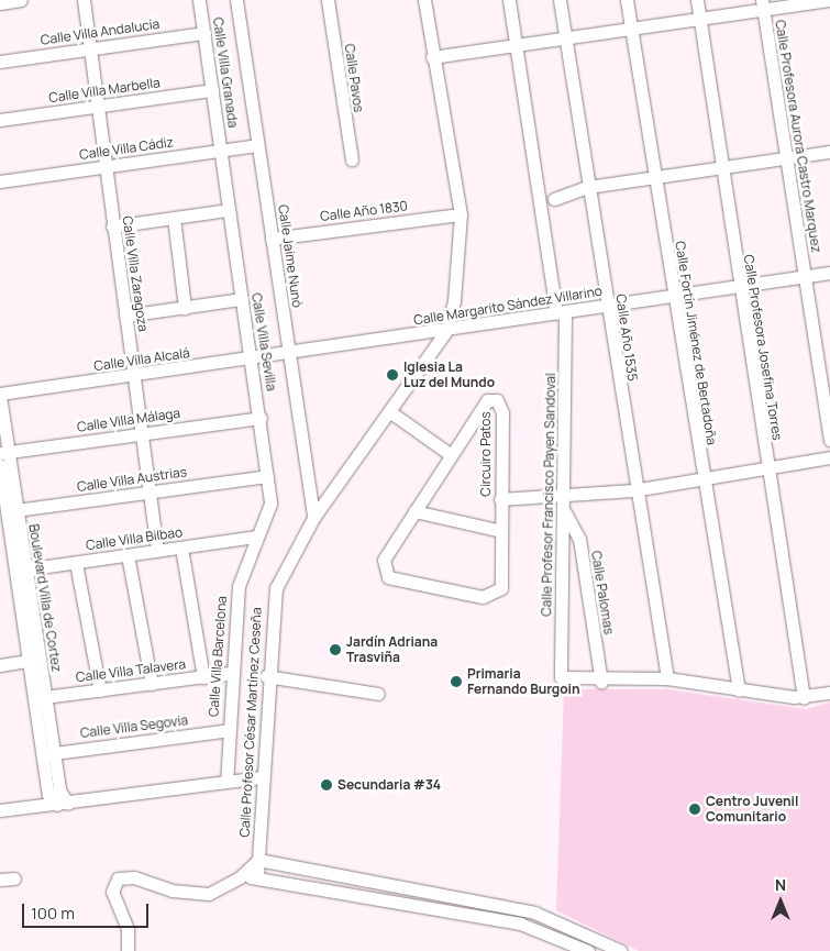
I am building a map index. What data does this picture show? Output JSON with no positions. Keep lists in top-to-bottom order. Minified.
{"streets":{"street":["Calle Villa Andalucía","Calle Villa Granada","Calle Pavos","Calle Villa Marbella","Calle Profesora Aurora Castro Marquez","Calle Villa Cádiz","Calle Año 1830","Calle Jaime Nunó","Calle Villa Zaragoza","Calle Margarito Sández Villarino","Calle Año 1535","Calle Villa Sevilla","Calle Fortín Jiménez de Bertadoña","Calle Profesora Josefina Torres","Calle Villa Alcalá","Calle Villa Málaga","Circuiro Patos","Calle Villa Austrias","Calle Profesor Francisco Payen Sandoval","Calle Villa Bilbao","Calle Palomas","Boulevard Villa de Cortez","Calle Villa Barcelona","Calle Villa Talavera","Calle Profesor César Martínez Ceseña","Calle Villa Segovia"]},"crossings":[["Calle Villa Andalucía","Calle Villa Granada"],["Calle Villa Andalucía","Calle Villa Zaragoza"],["Calle Villa Granada","Calle Villa Marbella"],["Calle Villa Granada","Calle Villa Cádiz"],["Calle Villa Granada","Calle Villa Sevilla"],["Calle Villa Marbella","Calle Villa Zaragoza"],["Calle Profesora Aurora Castro Marquez","Calle Margarito Sández Villarino"],["Calle Villa Cádiz","Calle Jaime Nunó"],["Calle Villa Cádiz","Calle Villa Zaragoza"],["Calle Villa Cádiz","Calle Villa Sevilla"],["Calle Año 1830","Calle Jaime Nunó"],["Calle Año 1830","Calle Profesor César Martínez Ceseña"],["Calle Jaime Nunó","Calle Margarito Sández Villarino"],["Calle Jaime Nunó","Calle Villa Alcalá"],["Calle Jaime Nunó","Calle Profesor César Martínez Ceseña"],["Calle Villa Zaragoza","Calle Villa Alcalá"],["Calle Villa Zaragoza","Calle Villa Málaga"],["Calle Villa Zaragoza","Calle Villa Austrias"],["Calle Villa Zaragoza","Calle Villa Bilbao"],["Calle Margarito Sández Villarino","Calle Año 1535"],["Calle Margarito Sández Villarino","Calle Fortín Jiménez de Bertadoña"],["Calle Margarito Sández Villarino","Calle Profesora Josefina Torres"],["Calle Margarito Sández Villarino","Calle Villa Alcalá"],["Calle Margarito Sández Villarino","Calle Profesor Francisco Payen Sandoval"],["Calle Margarito Sández Villarino","Calle Profesor César Martínez Ceseña"],["Calle Villa Sevilla","Calle Villa Alcalá"],["Calle Villa Sevilla","Calle Villa Málaga"],["Calle Villa Sevilla","Calle Villa Austrias"],["Calle Villa Sevilla","Calle Villa Bilbao"],["Calle Villa Sevilla","Calle Villa Barcelona"],["Calle Villa Alcalá","Boulevard Villa de Cortez"],["Calle Villa Málaga","Boulevard Villa de Cortez"],["Calle Villa Austrias","Boulevard Villa de Cortez"],["Calle Profesor Francisco Payen Sandoval","Calle Palomas"],["Calle Villa Bilbao","Boulevard Villa de Cortez"],["Calle Villa Bilbao","Calle Villa Barcelona"],["Boulevard Villa de Cortez","Calle Villa Talavera"],["Boulevard Villa de Cortez","Calle Villa Segovia"],["Calle Villa Barcelona","Calle Villa Talavera"],["Calle Villa Barcelona","Calle Villa Segovia"]],"places":["Iglesia La Luz del Mundo","Jardín Adriana Trasviña","Primaria Fernando Burgoin","Secundaria #34","Centro Juvenil Comunitario"],"scale_bar":"100 m","north":"top"}
